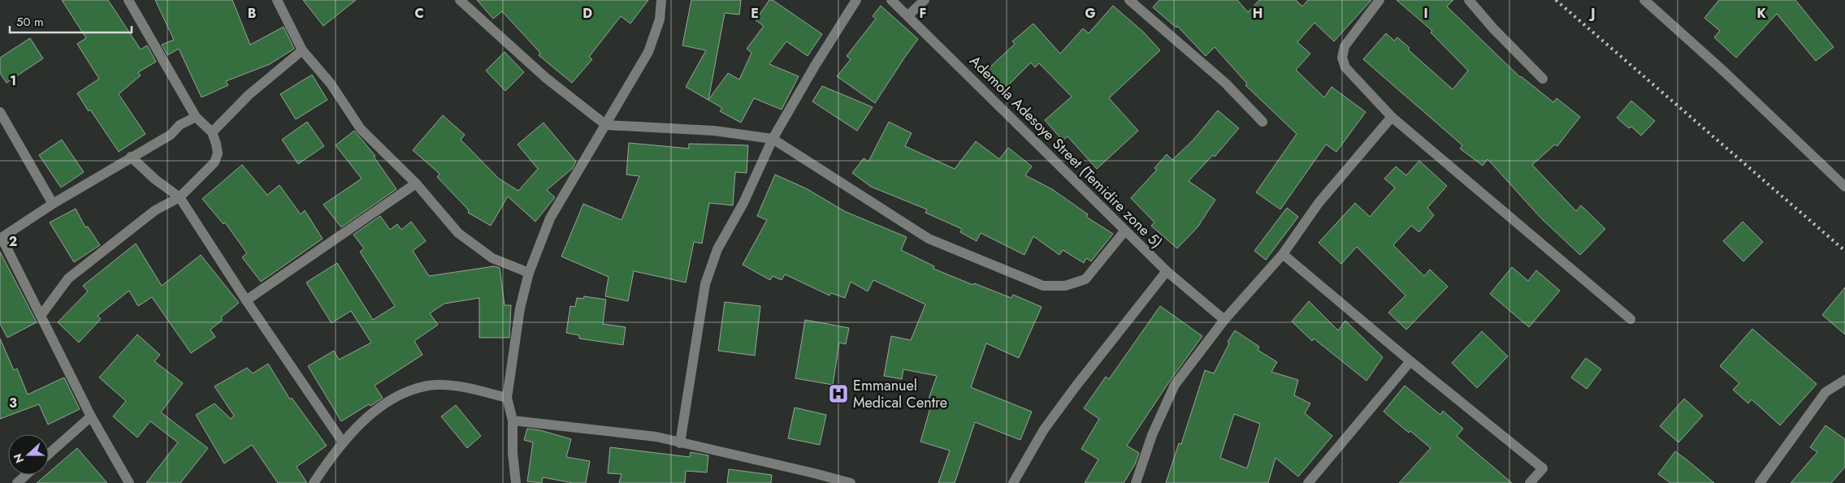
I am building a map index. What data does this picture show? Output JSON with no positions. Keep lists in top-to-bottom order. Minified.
{"streets":{"street":["Ademola Adesoye Street (Temidire zone 5)"]},"places":{"hospital":["Emmanuel Medical Centre"]},"scale_bar":"50 m","north":"left","grid":{"columns":["B","C","D","E","F","G","H","I","J","K"],"rows":["1","2","3"]}}
